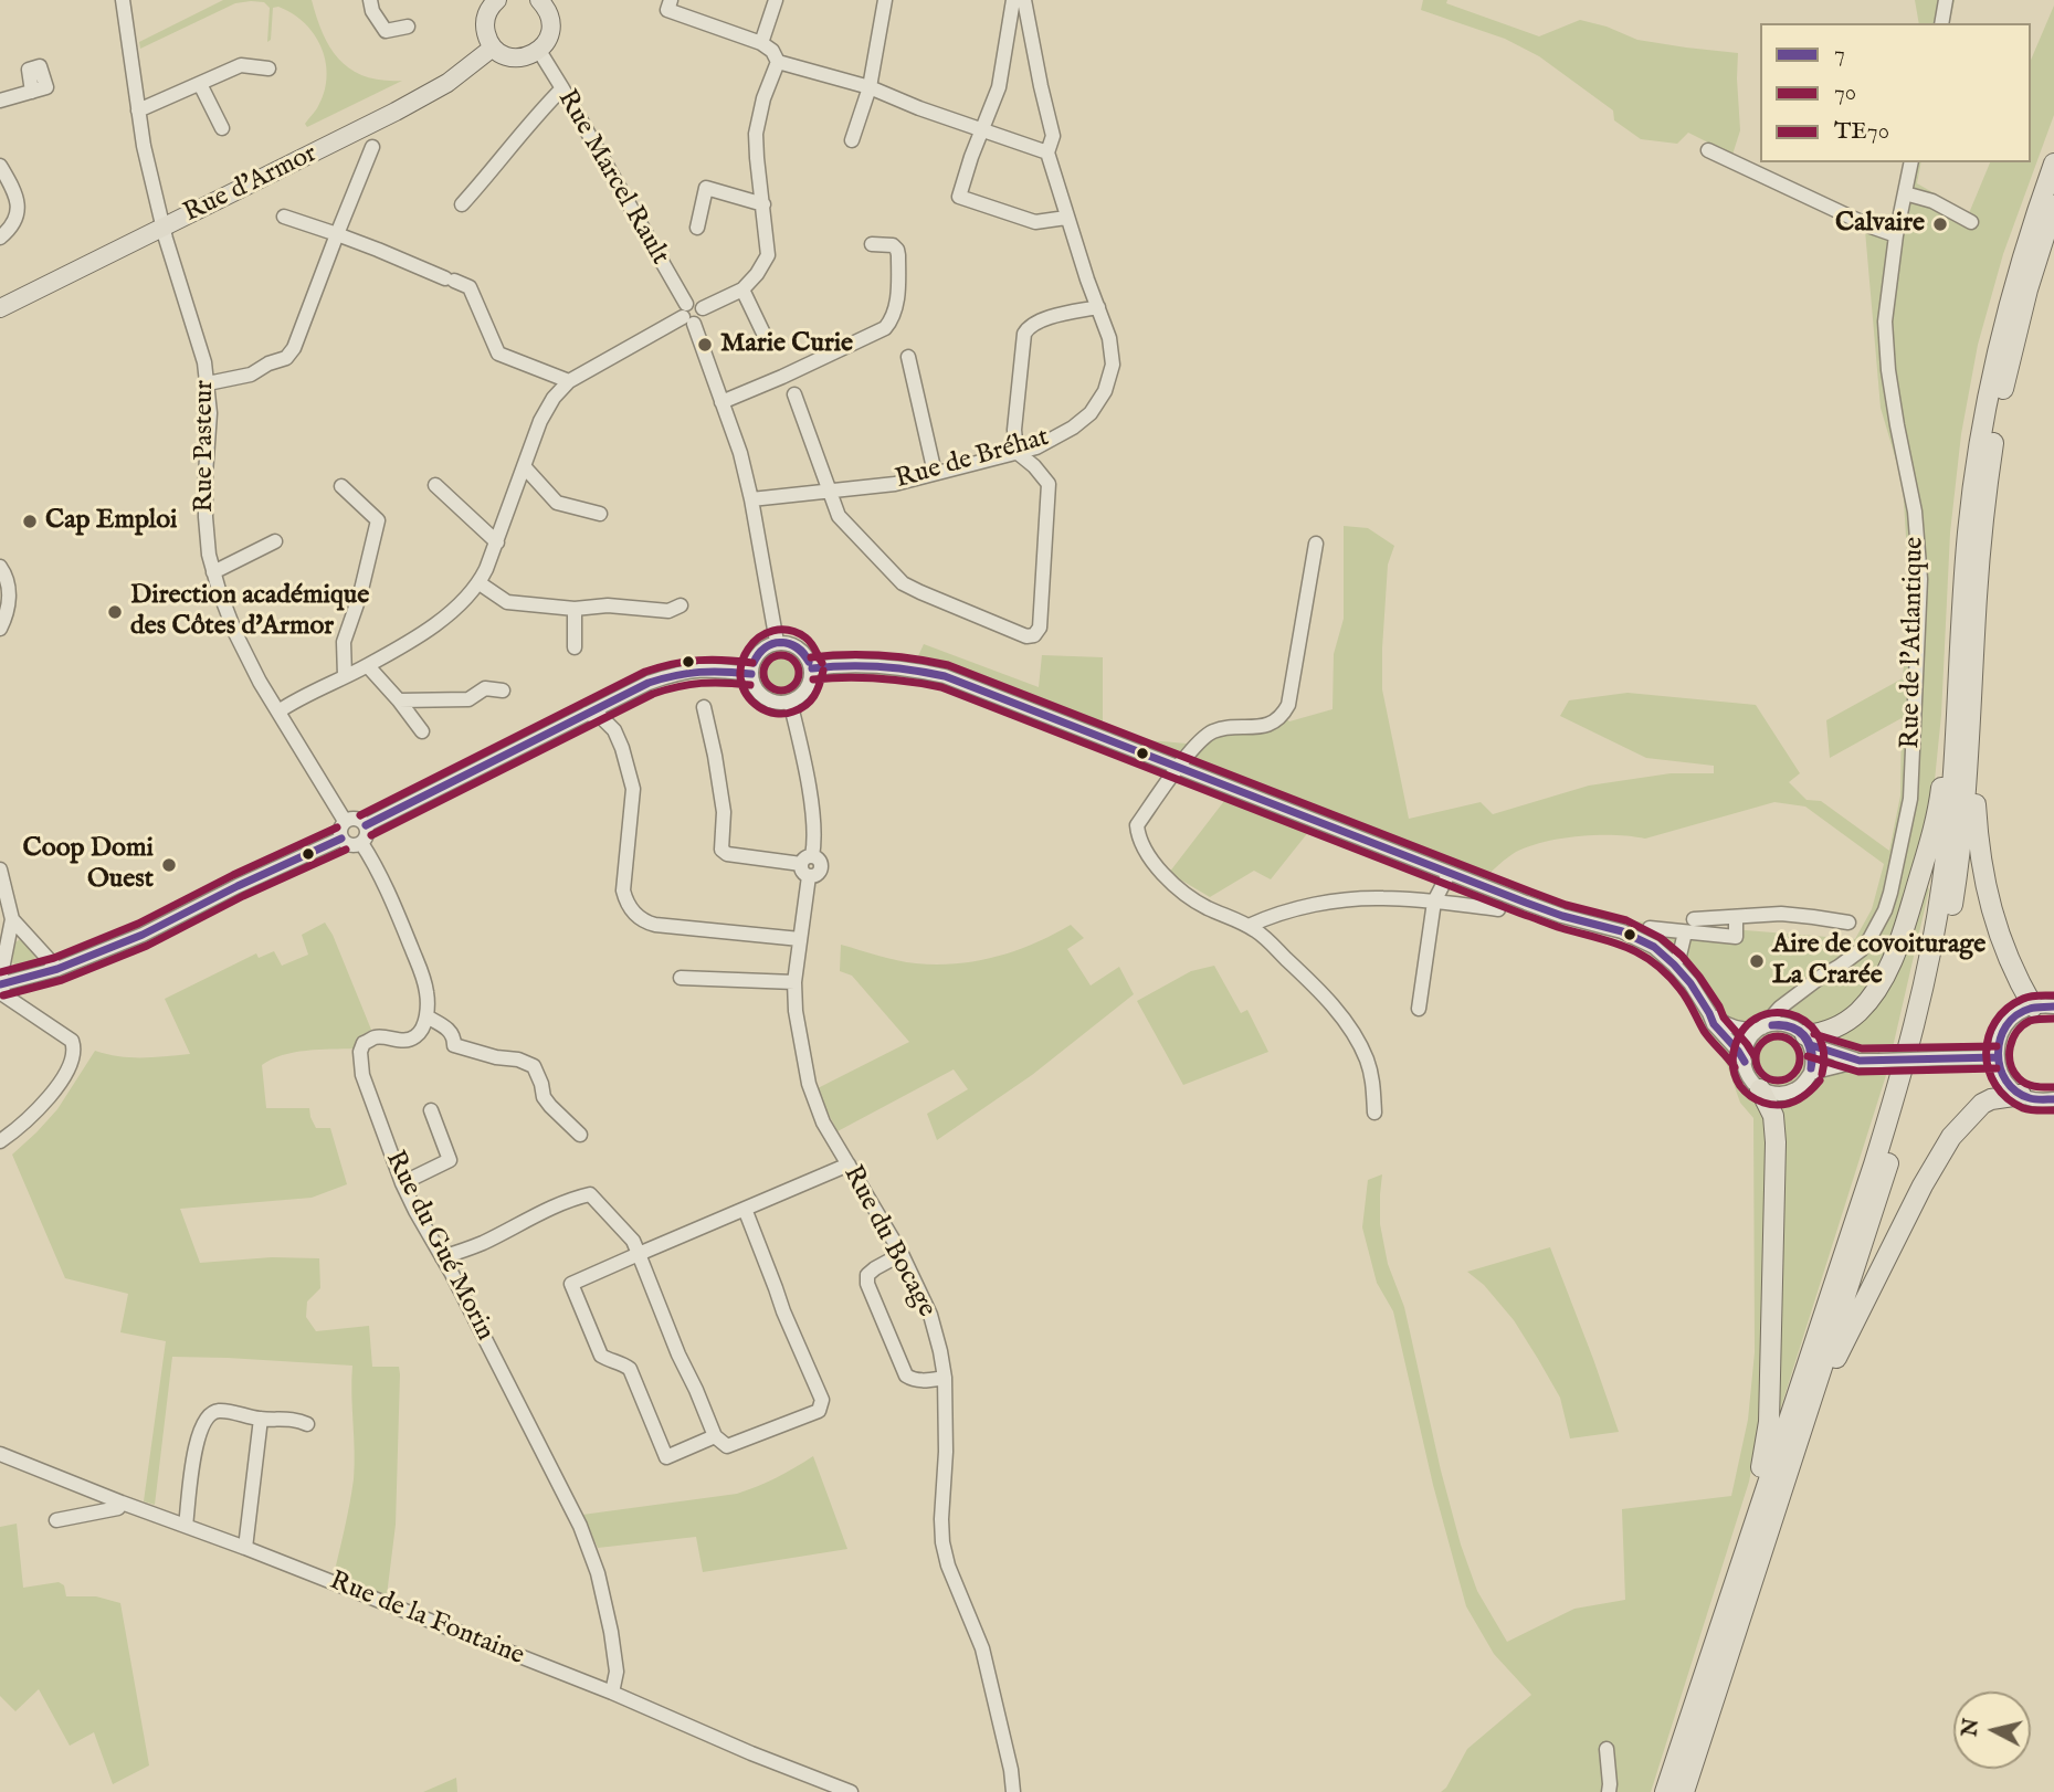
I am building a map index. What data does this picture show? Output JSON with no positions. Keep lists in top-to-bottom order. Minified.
{"streets":{"main road":["Rue d'Armor"],"street":["Rue Marcel Rault","Rue Pasteur","Rue de Bréhat","Rue de l'Atlantique","Rue du Bocage","Rue du Gué Morin","Rue de la Fontaine"]},"crossings":[["Rue Marcel Rault","Rue de Bréhat"],["Rue Marcel Rault","Rue du Bocage"],["Rue d'Armor","Rue Pasteur"],["Rue du Gué Morin","Rue de la Fontaine"]],"places":["Calvaire","Marie Curie","Cap Emploi","Direction académique des Côtes d'Armor","Coop Domi Ouest","Aire de covoiturage La Crarée"],"lines":["transit line 70","transit line 7","transit line TE70"],"legend":["7","70","TE70"],"north":"left"}
